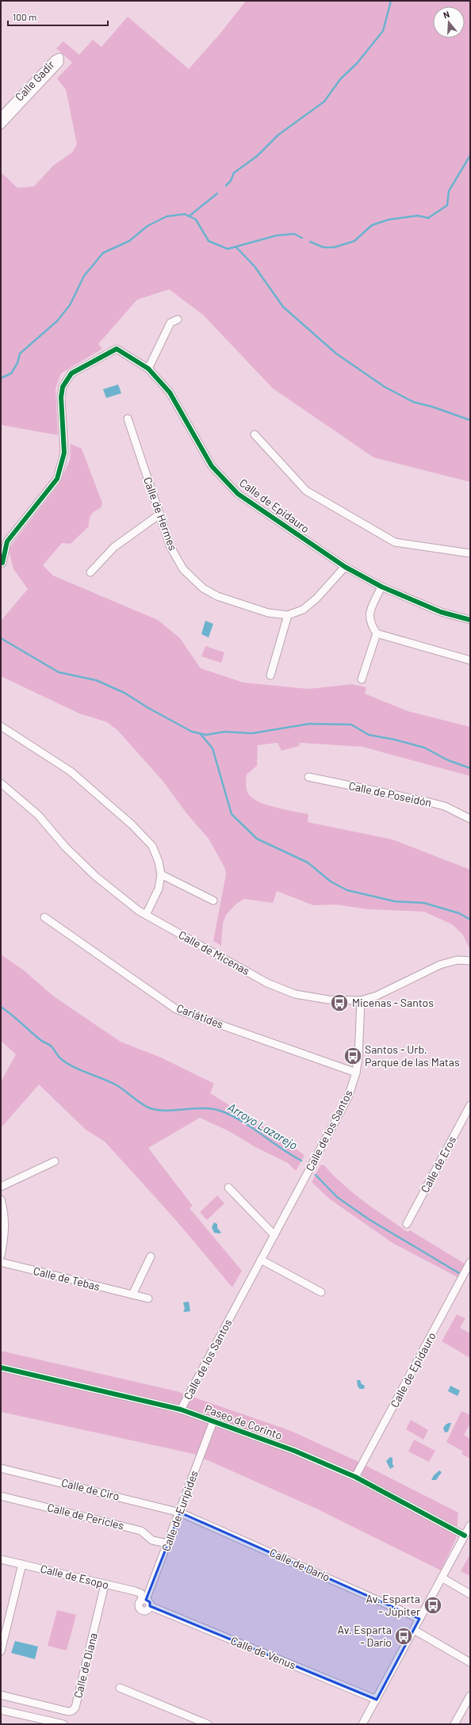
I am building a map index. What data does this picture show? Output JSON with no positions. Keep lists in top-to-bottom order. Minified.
{"streets":{"street":["Calle Gadir","Calle de Epidauro","Calle de Hermes","Calle de Poseidón","Calle de Micenas","Cariátides","Calle de los Santos","Calle de Eros","Calle de Tebas","Paseo de Corinto","Calle de Ciro","Calle de Eurípides","Calle de Pericles","Calle de Darío","Calle de Esopo","Calle de Venus","Calle de Diana"]},"crossings":[["Calle de Epidauro","Calle de Hermes"],["Calle de Epidauro","Paseo de Corinto"],["Calle de Micenas","Calle de los Santos"],["Cariátides","Calle de los Santos"],["Calle de los Santos","Paseo de Corinto"],["Paseo de Corinto","Calle de Eurípides"],["Calle de Ciro","Calle de Eurípides"],["Calle de Ciro","Calle de Darío"],["Calle de Eurípides","Calle de Pericles"],["Calle de Eurípides","Calle de Darío"],["Calle de Eurípides","Calle de Esopo"],["Calle de Eurípides","Calle de Venus"],["Calle de Esopo","Calle de Venus"],["Calle de Esopo","Calle de Diana"]],"water":["Arroyo Lazarejo"],"places":{"bus stop":["Micenas - Santos","Santos - Urb. Parque de las Matas","Av. Esparta - Júpiter","Av. Esparta - Darío"]},"scale_bar":"100 m","north":"top"}
